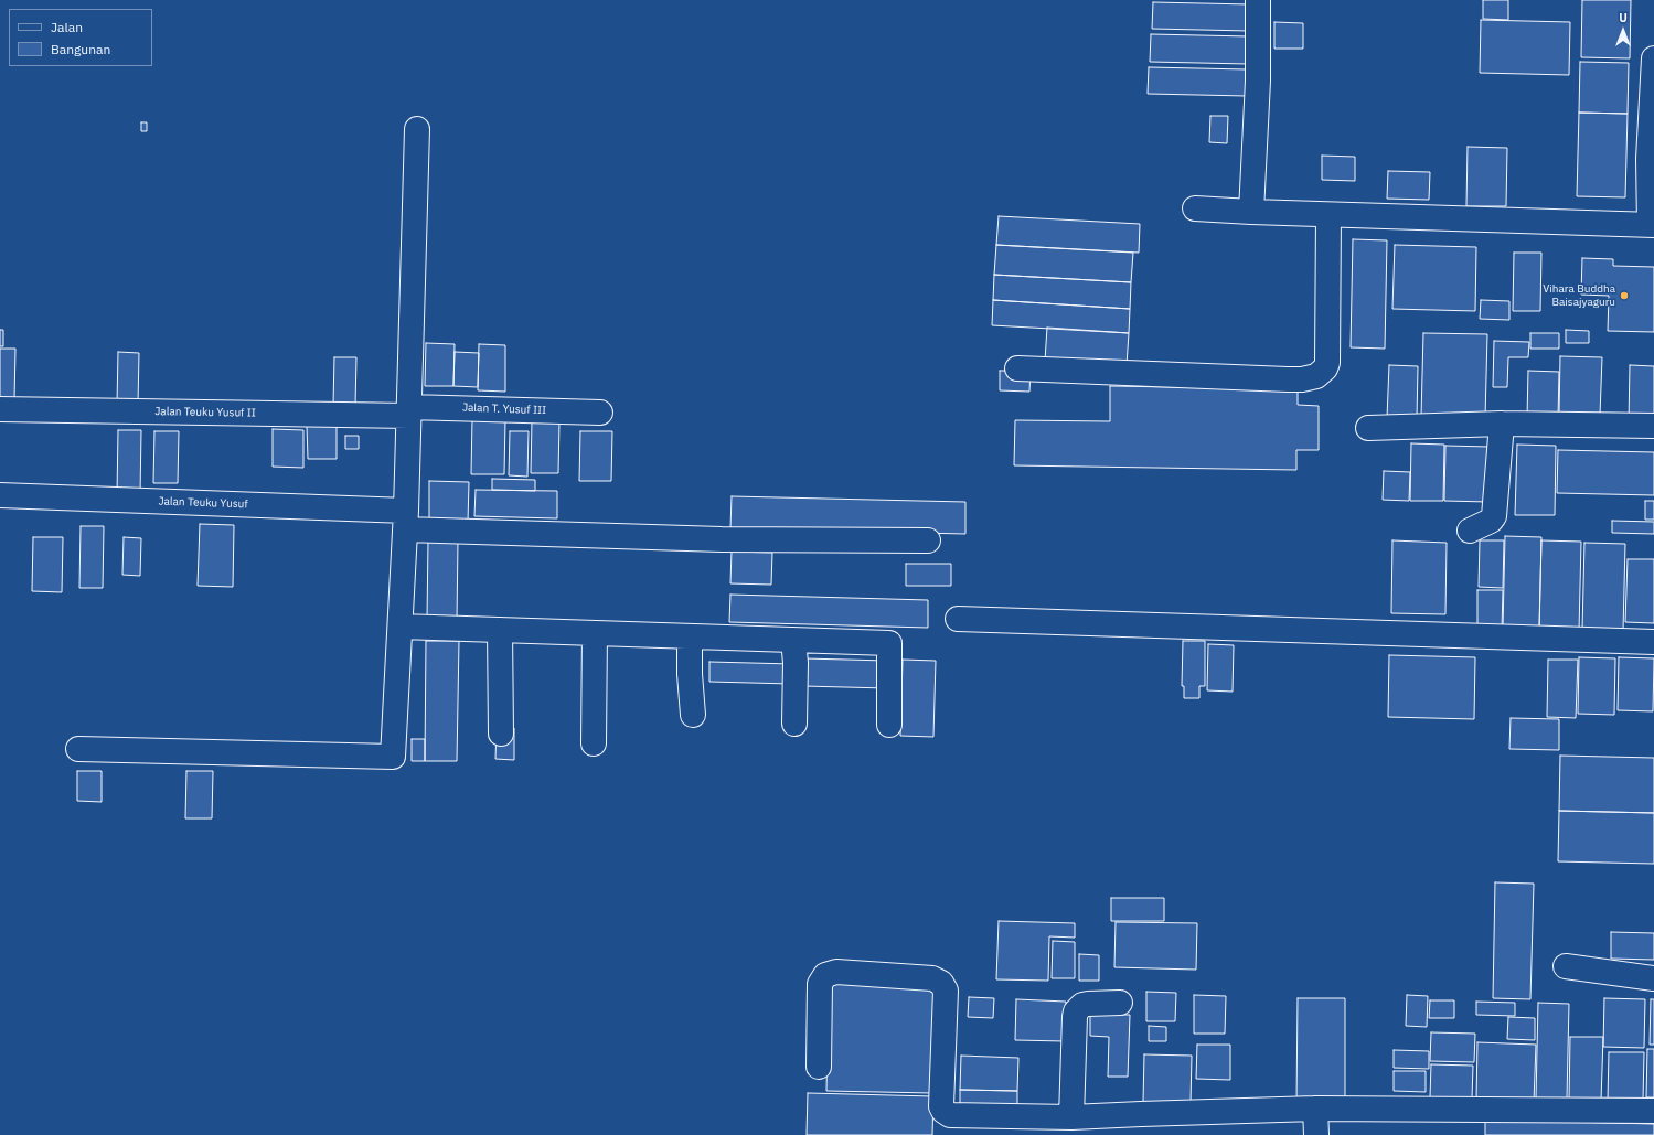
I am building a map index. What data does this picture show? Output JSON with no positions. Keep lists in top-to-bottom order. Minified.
{"streets":{"street":["Jalan T. Yusuf III","Jalan Teuku Yusuf II","Jalan Teuku Yusuf"]},"crossings":[["Jalan T. Yusuf III","Jalan Teuku Yusuf II"]],"places":["Vihara Buddha Baisajyaguru"],"legend":["Jalan","Bangunan"],"north":"top"}
